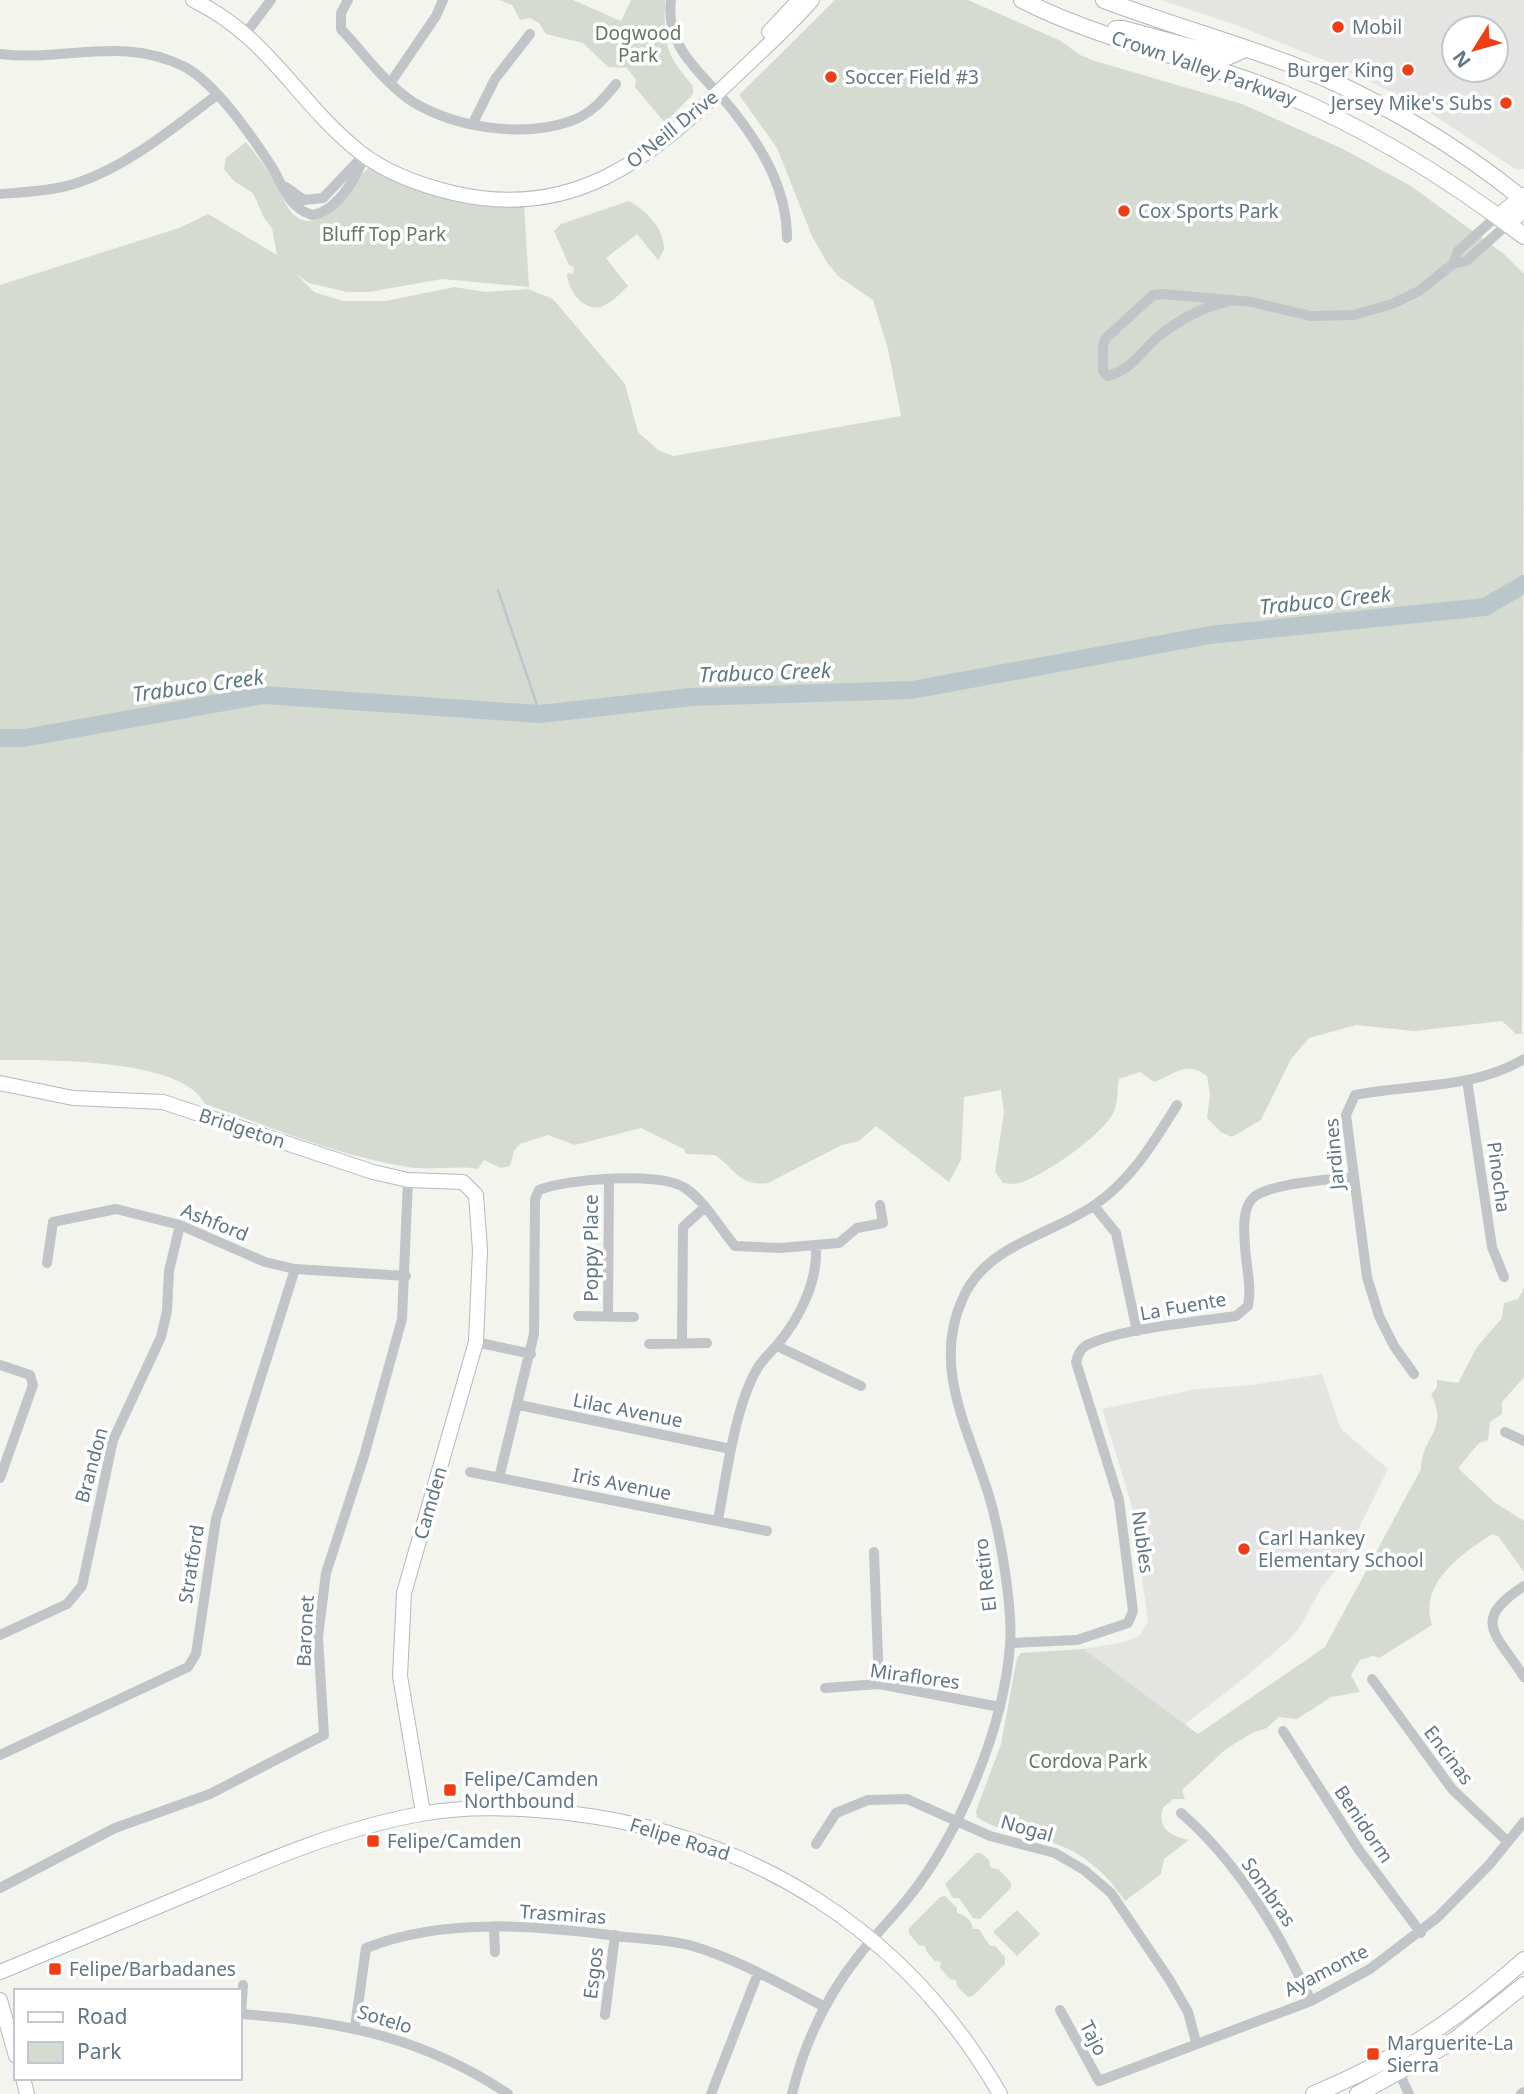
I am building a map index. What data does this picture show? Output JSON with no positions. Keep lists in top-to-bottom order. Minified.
{"streets":{"main road":["Crown Valley Parkway","O'Neill Drive","Bridgeton","Camden","Felipe Road"],"street":["Jardines","Pinocha","Ashford","Poppy Place","La Fuente","Lilac Avenue","Brandon","Iris Avenue","Nubles","Stratford","El Retiro","Baronet","Miraflores","Encinas","Benidorm","Nogal","Sombras","Trasmiras","Ayamonte","Esgos","Sotelo","Tajo"]},"crossings":[["Bridgeton","Camden"],["Bridgeton","Baronet"],["Jardines","Pinocha"],["Jardines","La Fuente"],["Ashford","Brandon"],["Ashford","Stratford"],["Ashford","Baronet"],["La Fuente","Nubles"],["Camden","Felipe Road"],["Nubles","El Retiro"],["El Retiro","Miraflores"],["El Retiro","Nogal"],["El Retiro","Felipe Road"],["El Retiro","Trasmiras"],["Encinas","Ayamonte"],["Benidorm","Ayamonte"],["Nogal","Ayamonte"],["Sombras","Ayamonte"],["Trasmiras","Esgos"],["Trasmiras","Sotelo"],["Ayamonte","Tajo"]],"water":["Trabuco Creek"],"parks":["Dogwood Park","Bluff Top Park","Cordova Park"],"places":{"other":["Mobil","Burger King","Soccer Field #3","Jersey Mike's Subs","Cox Sports Park","Carl Hankey Elementary School"],"transit":["Felipe/Camden Northbound","Felipe/Camden","Felipe/Barbadanes","Marguerite-La Sierra"]},"legend":["Road","Park"],"north":"bottom left"}
